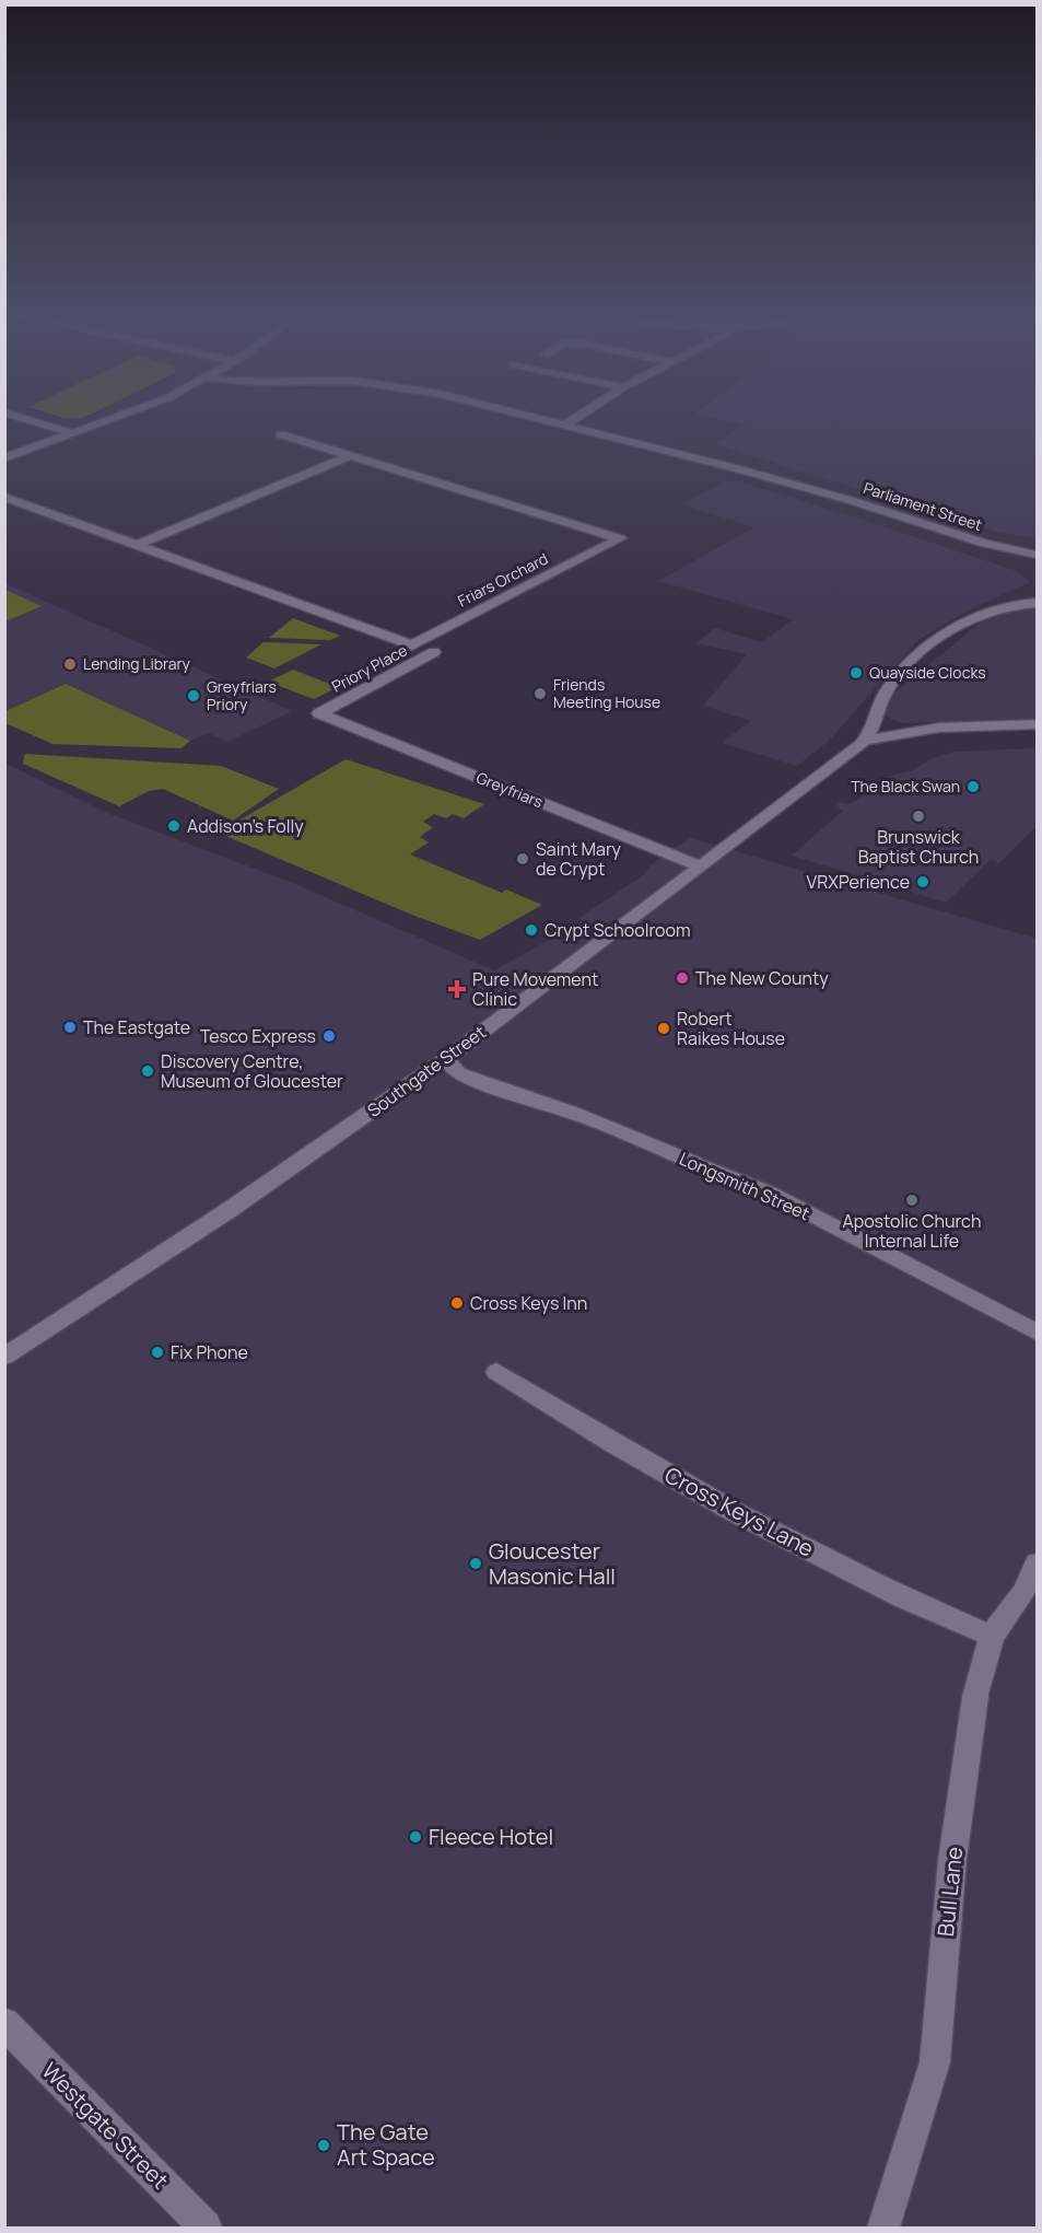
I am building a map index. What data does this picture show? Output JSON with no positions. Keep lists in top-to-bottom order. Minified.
{"streets":{"street":["Parliament Street","Friars Orchard","Priory Place","Greyfriars","Southgate Street","Longsmith Street","Cross Keys Lane","Bull Lane","Westgate Street"]},"crossings":[["Priory Place","Greyfriars"],["Greyfriars","Southgate Street"],["Southgate Street","Longsmith Street"],["Cross Keys Lane","Bull Lane"]],"places":{"other":["Lending Library","Quayside Clocks","Friends Meeting House","Greyfriars Priory","The Black Swan","Brunswick Baptist Church","Addison's Folly","Saint Mary de Crypt","VRXPerience","Crypt Schoolroom","The New County","The Eastgate","Robert Raikes House","Tesco Express","Discovery Centre, Museum of Gloucester","Apostolic Church Internal Life","Cross Keys Inn","Fix Phone","Gloucester Masonic Hall","Fleece Hotel","The Gate Art Space"],"health":["Pure Movement Clinic"]}}
